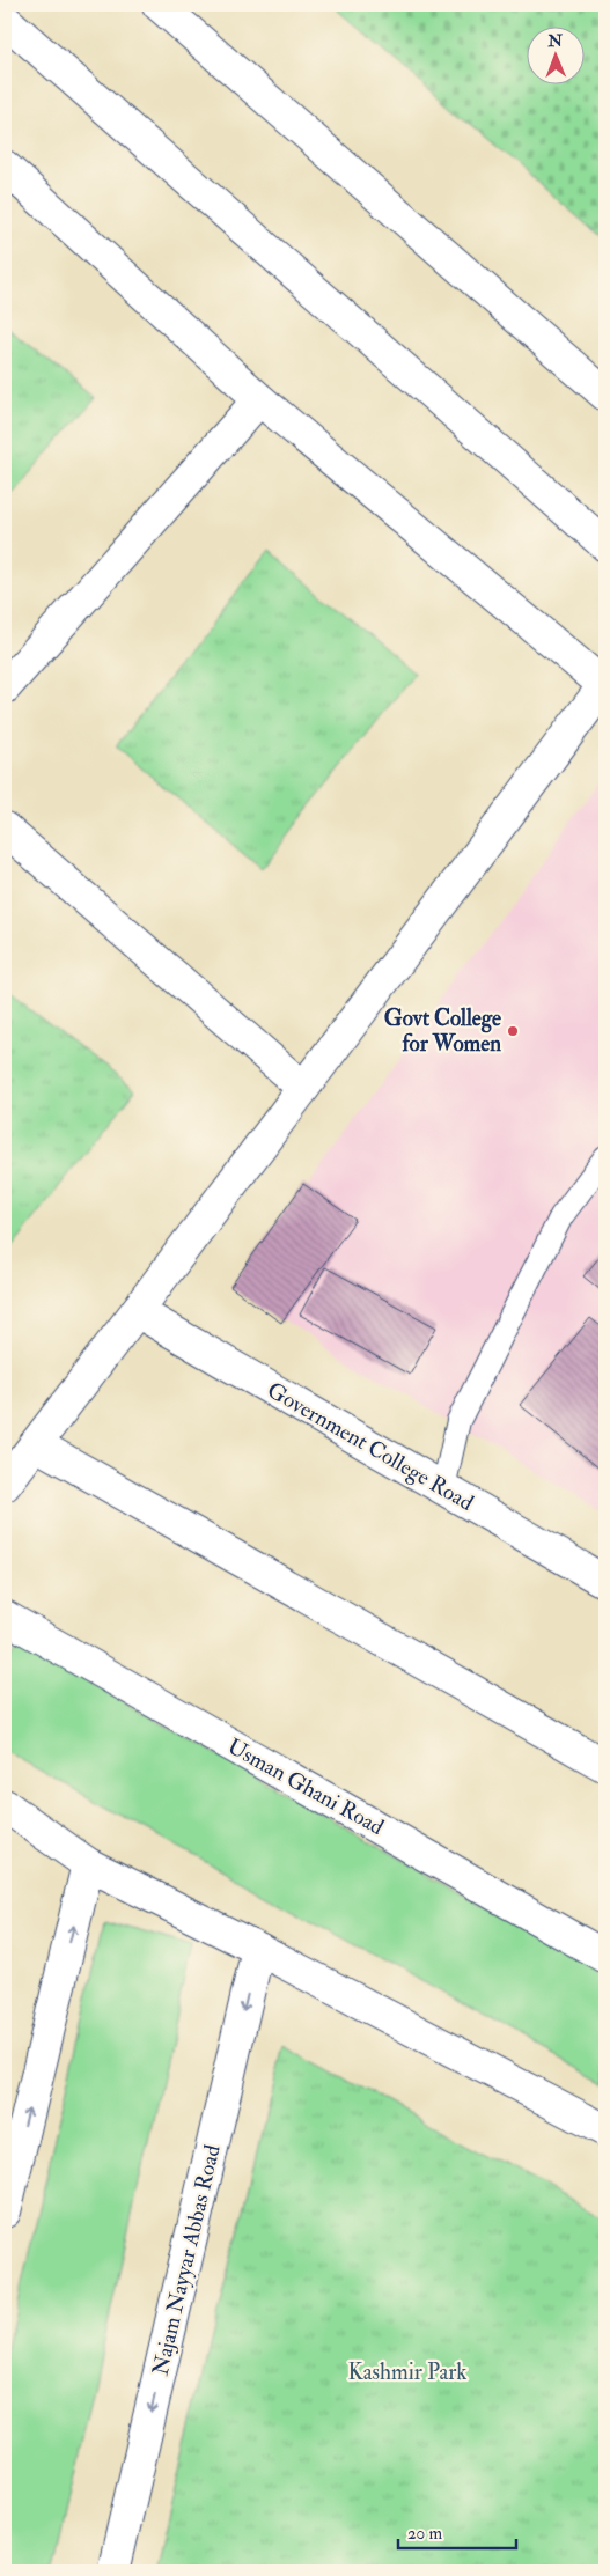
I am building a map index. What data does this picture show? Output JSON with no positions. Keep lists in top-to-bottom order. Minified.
{"streets":{"street":["Government College Road","Usman Ghani Road","Najam Nayyar Abbas Road"]},"parks":["Kashmir Park"],"places":["Govt College for Women"],"scale_bar":"20 m","north":"top"}
